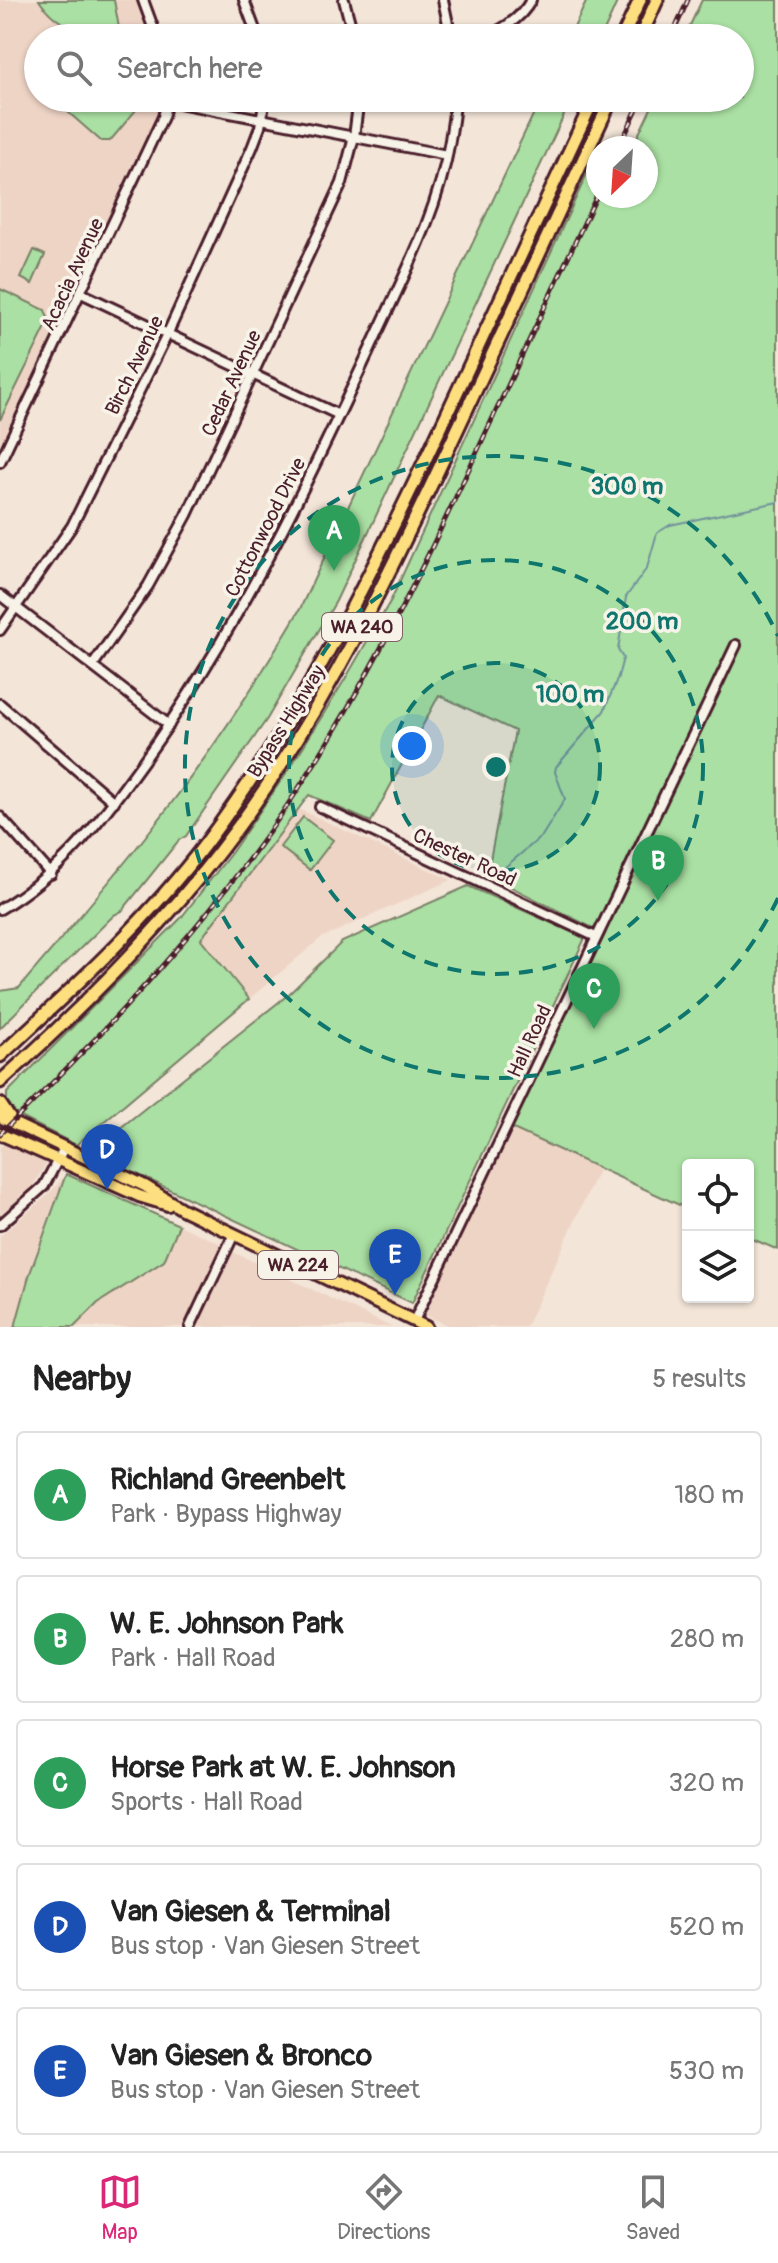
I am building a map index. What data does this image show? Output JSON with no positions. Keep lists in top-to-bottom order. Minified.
{"streets":{"highway":["WA 240","Bypass Highway"],"main road":["WA 224"],"street":["Acacia Avenue","Birch Avenue","Cedar Avenue","Cottonwood Drive","Chester Road","Hall Road"]},"crossings":[["Chester Road","Hall Road"],["Hall Road","WA 224"]],"north":"bottom left","page":{"search":"Search here","pins":["A","B","C","D","E"],"heading":["Nearby","5 results"],"list":[{"mark":"A","name":"Richland Greenbelt","note":"Park · Bypass Highway","value":"180 m"},{"mark":"B","name":"W. E. Johnson Park","note":"Park · Hall Road","value":"280 m"},{"mark":"C","name":"Horse Park at W. E. Johnson","note":"Sports · Hall Road","value":"320 m"},{"mark":"D","name":"Van Giesen & Terminal","note":"Bus stop · Van Giesen Street","value":"520 m"},{"mark":"E","name":"Van Giesen & Bronco","note":"Bus stop · Van Giesen Street","value":"530 m"}],"nav":["Map","Directions","Saved"]},"rings":["300 m","200 m","100 m"]}
